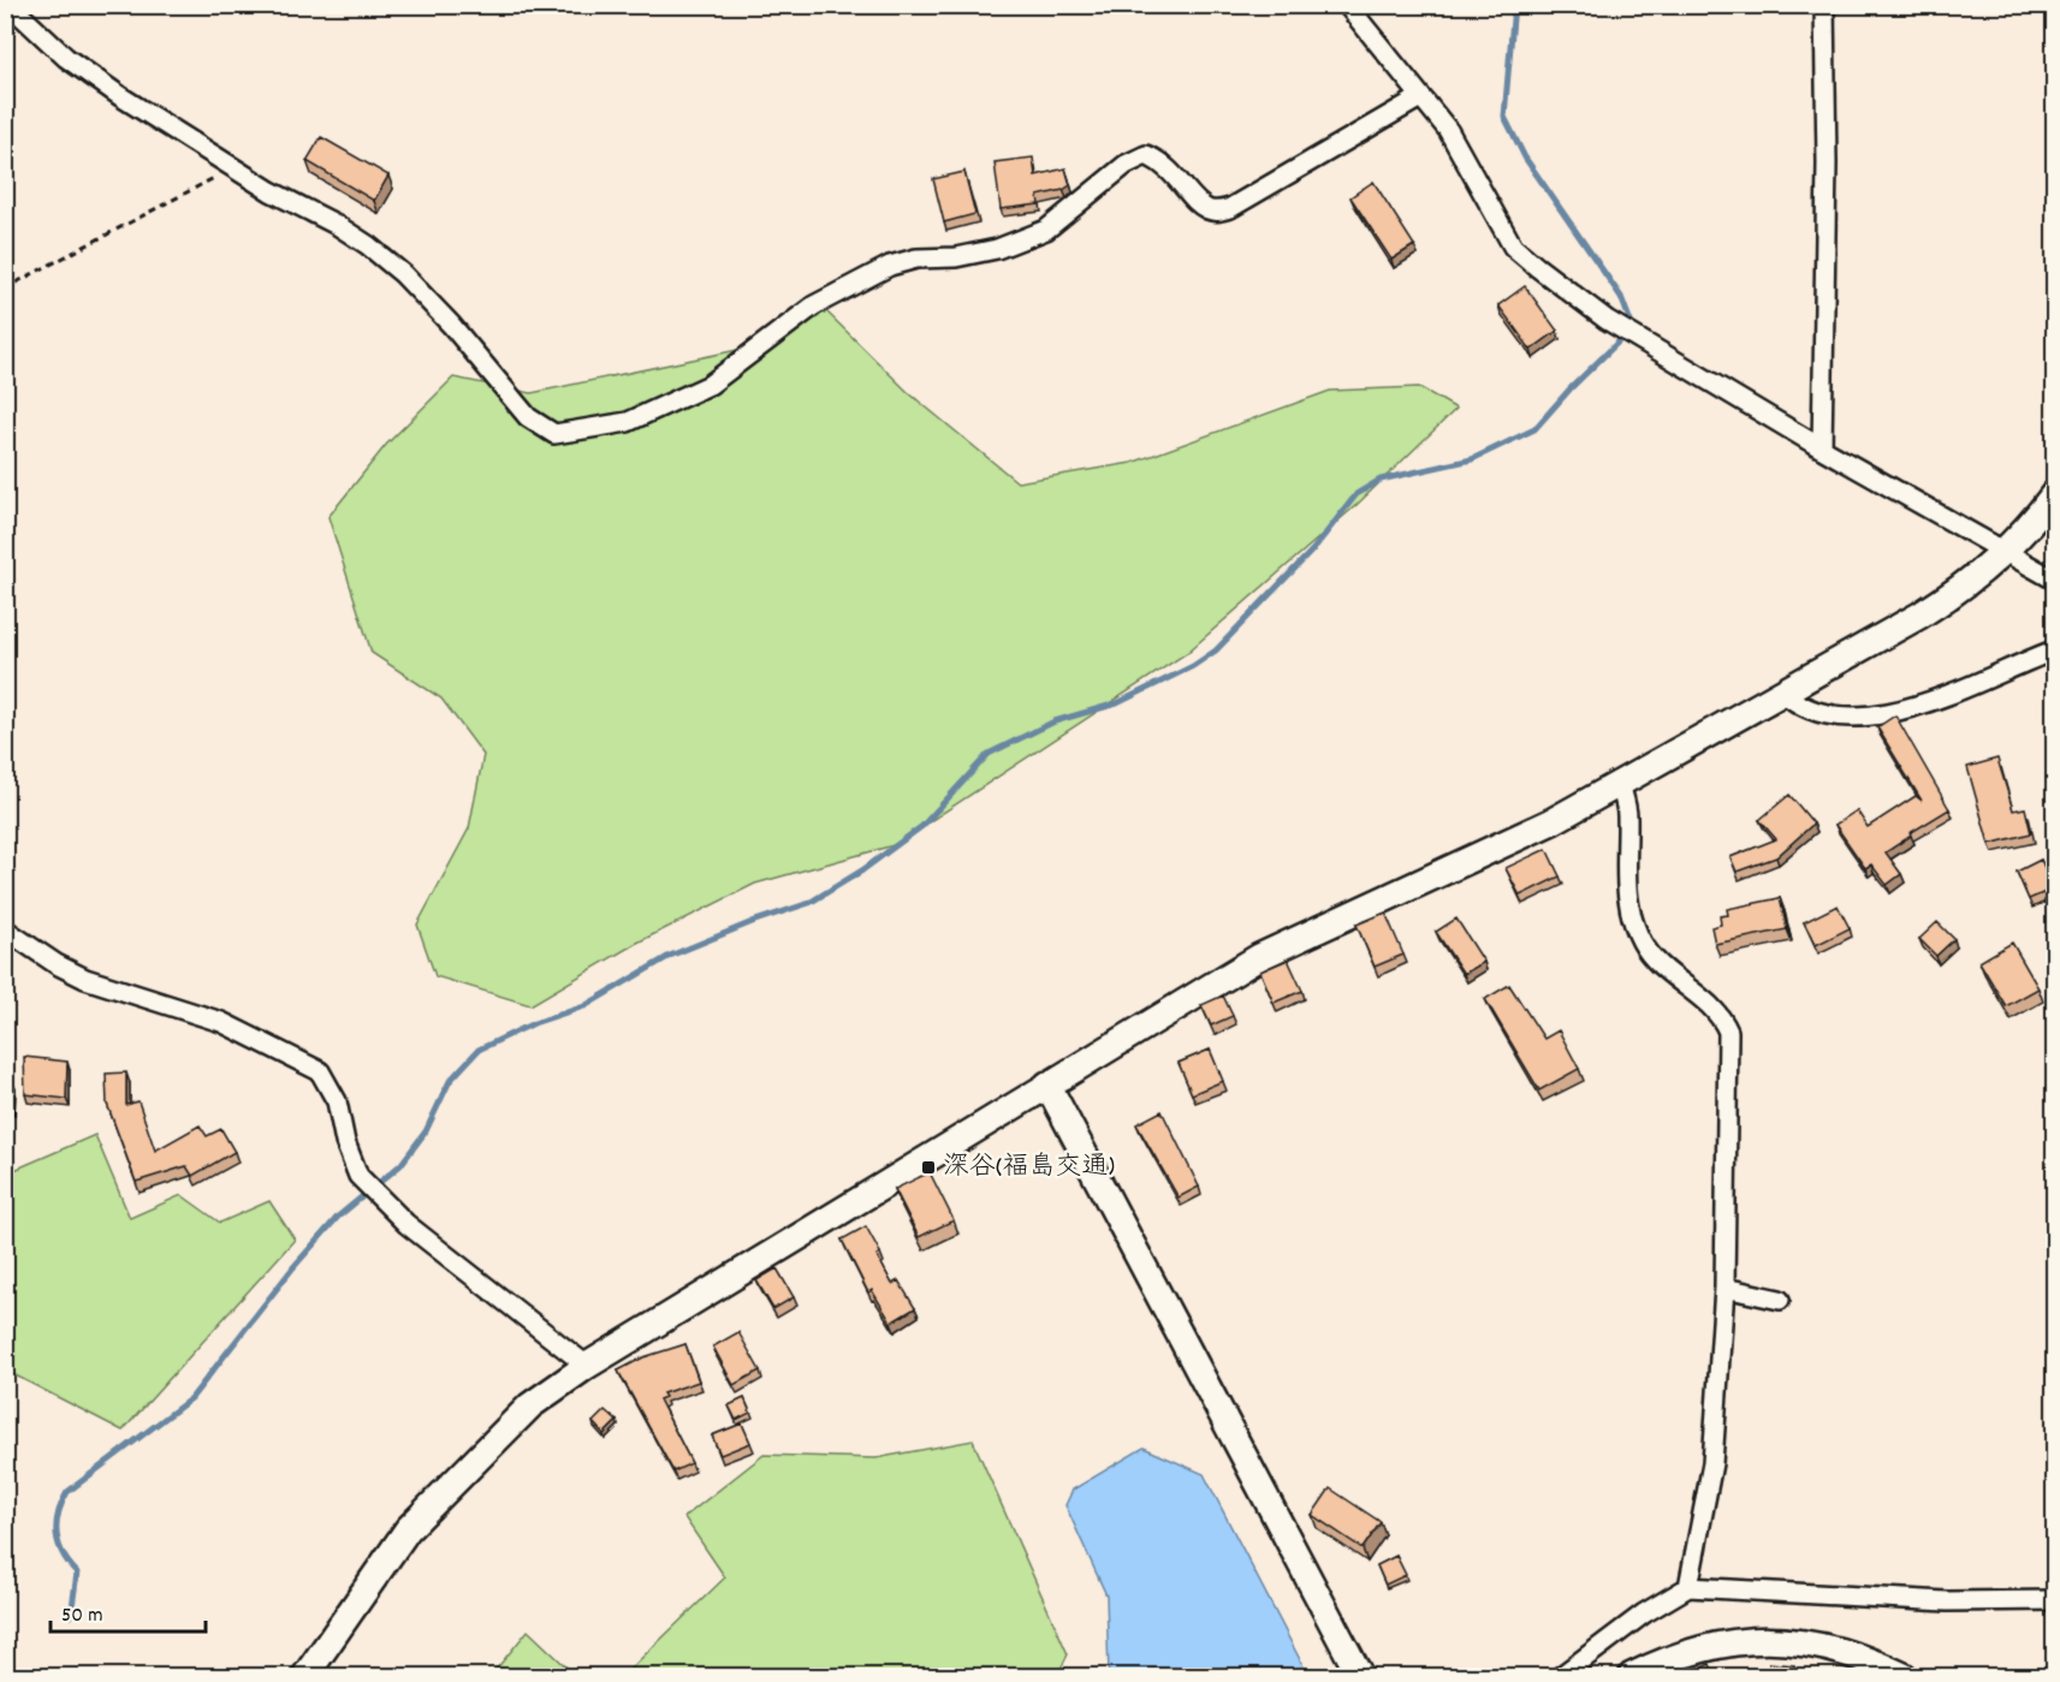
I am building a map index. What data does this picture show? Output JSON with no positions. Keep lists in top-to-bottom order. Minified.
{"places":{"transit":["深谷(福島交通)"]},"scale_bar":"50 m"}
